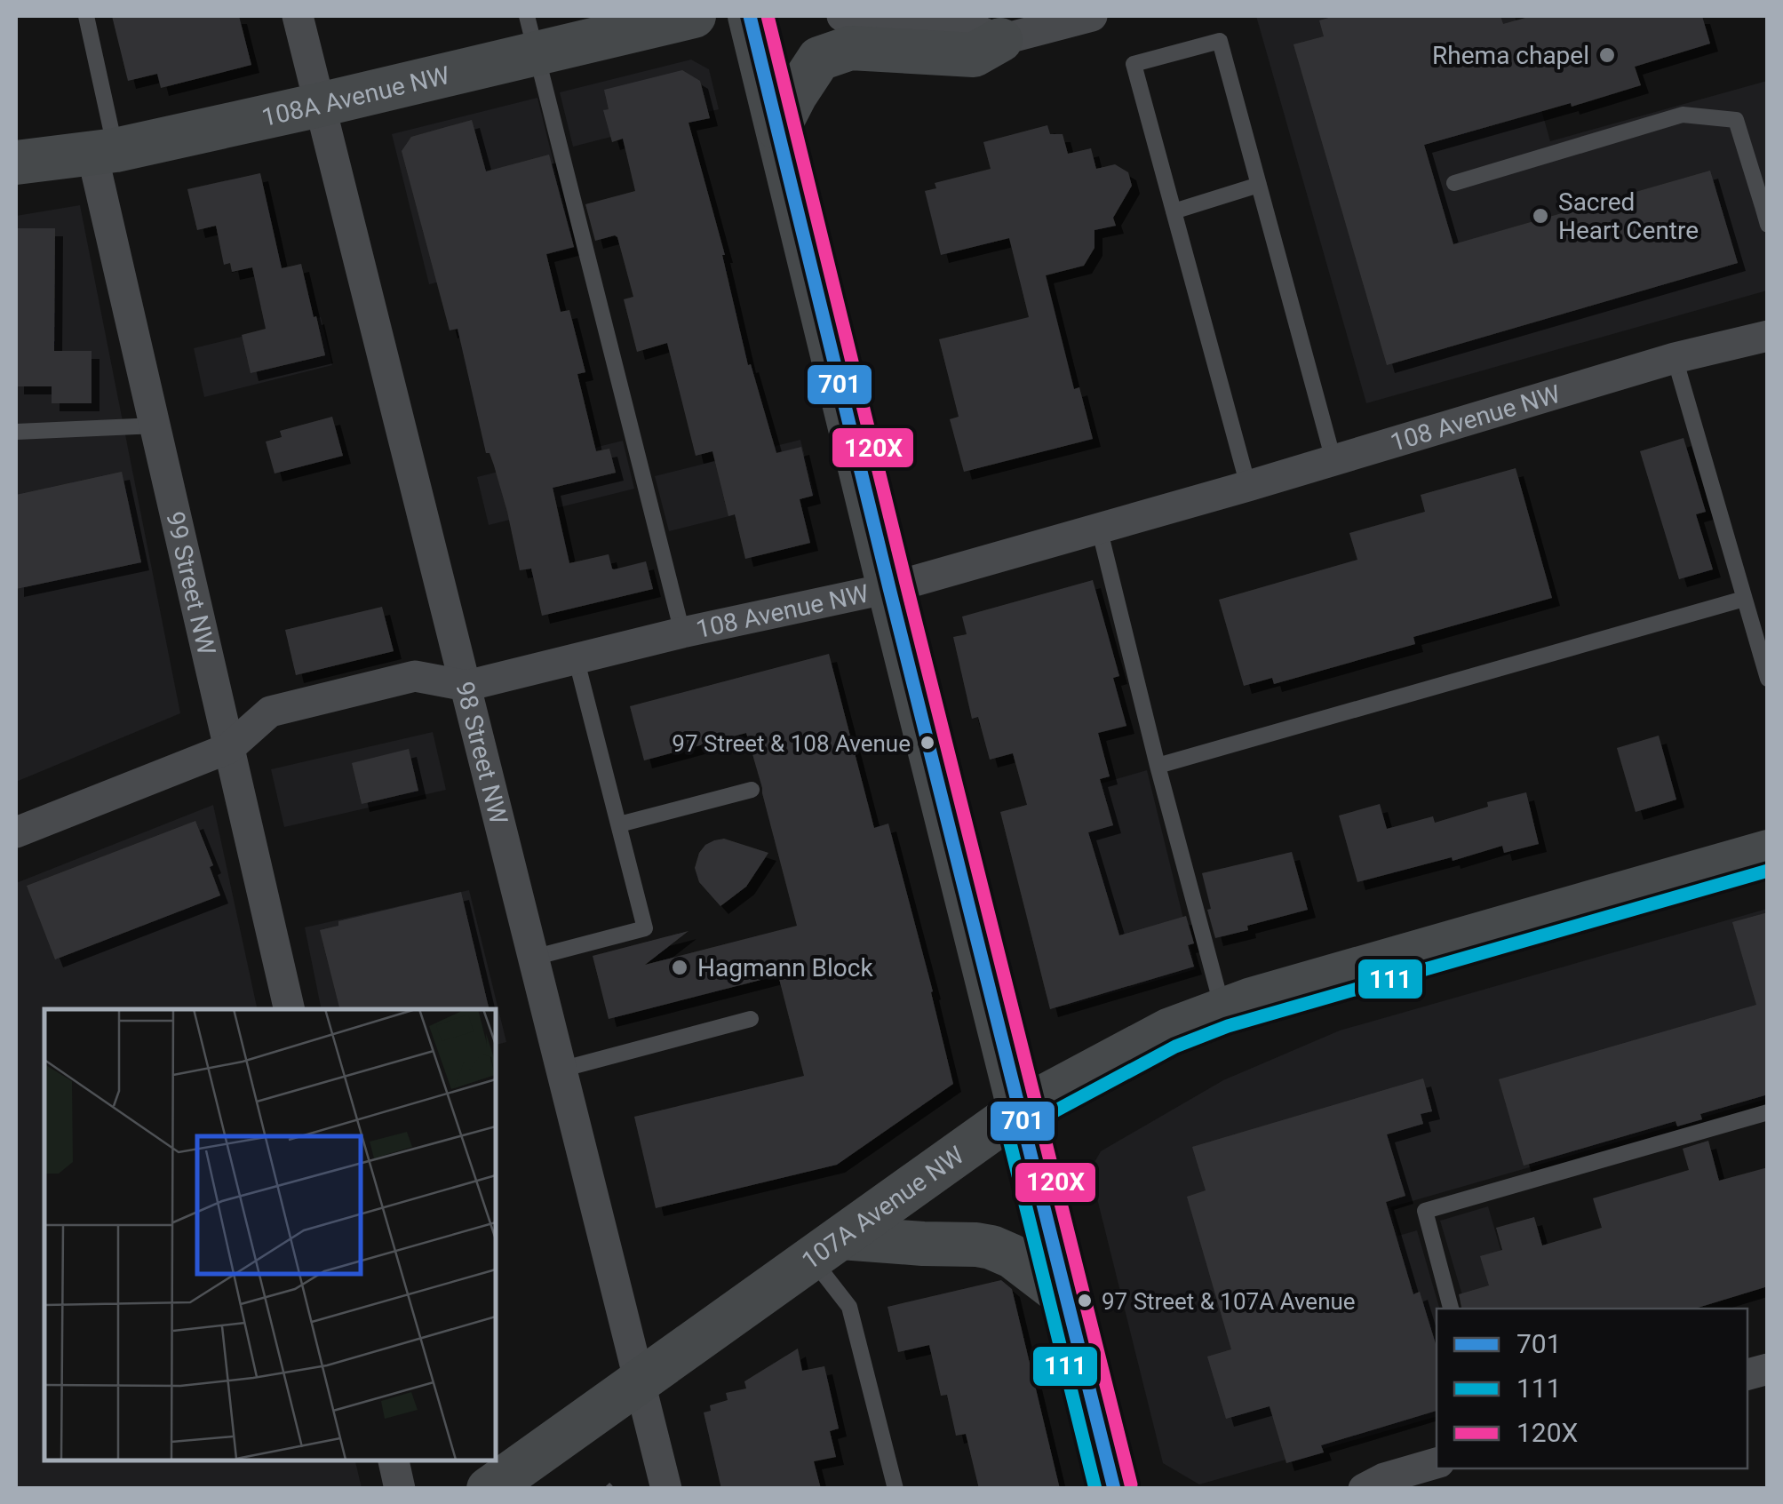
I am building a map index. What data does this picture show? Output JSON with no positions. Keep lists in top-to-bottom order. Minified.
{"streets":{"main road":["108A Avenue NW","107A Avenue NW"],"street":["108 Avenue NW","99 Street NW","98 Street NW"]},"crossings":[["108A Avenue NW","99 Street NW"],["108A Avenue NW","98 Street NW"],["108 Avenue NW","99 Street NW"],["108 Avenue NW","98 Street NW"],["98 Street NW","107A Avenue NW"]],"places":["Rhema chapel","Sacred Heart Centre","97 Street & 108 Avenue","Hagmann Block","97 Street & 107A Avenue"],"lines":["transit line 701","transit line 120X","transit line 111"],"legend":["701","111","120X"]}
